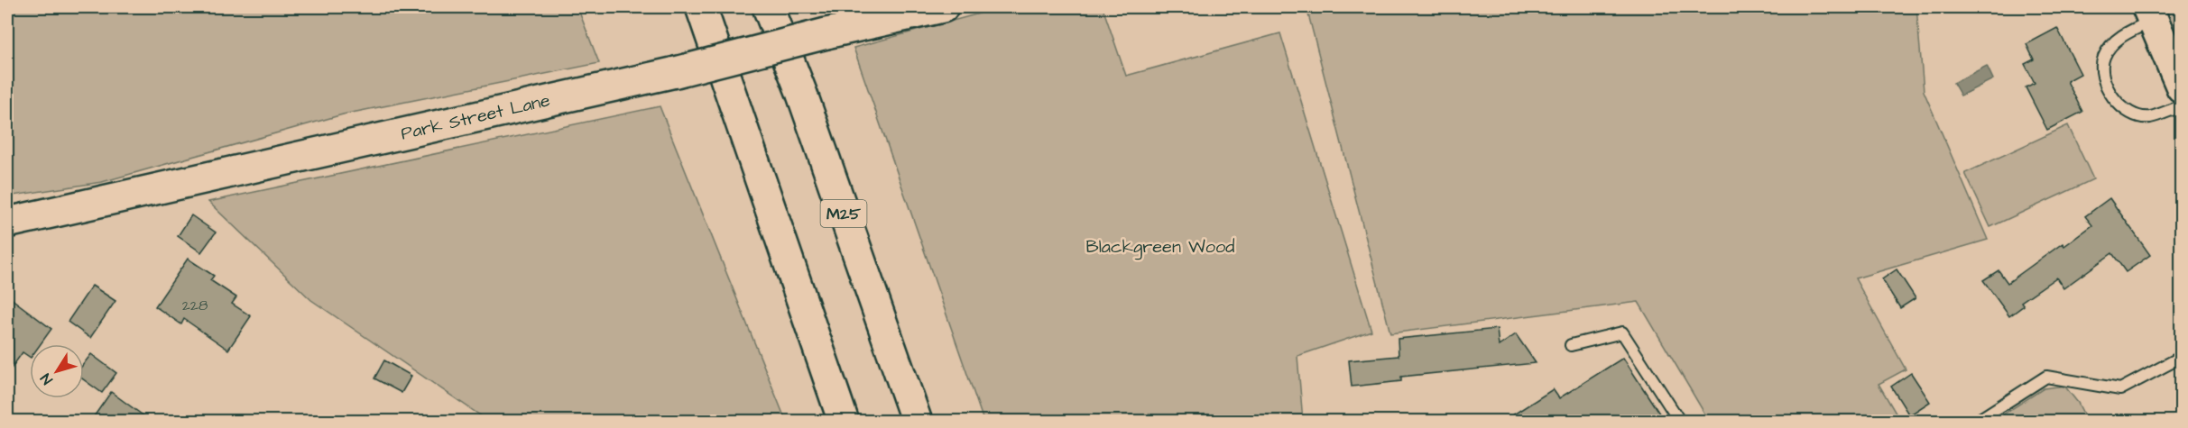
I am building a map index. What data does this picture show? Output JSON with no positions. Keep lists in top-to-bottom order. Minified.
{"streets":{"main road":["Park Street Lane","M25"]},"parks":["Blackgreen Wood"],"house_numbers":["228"],"north":"bottom left"}
